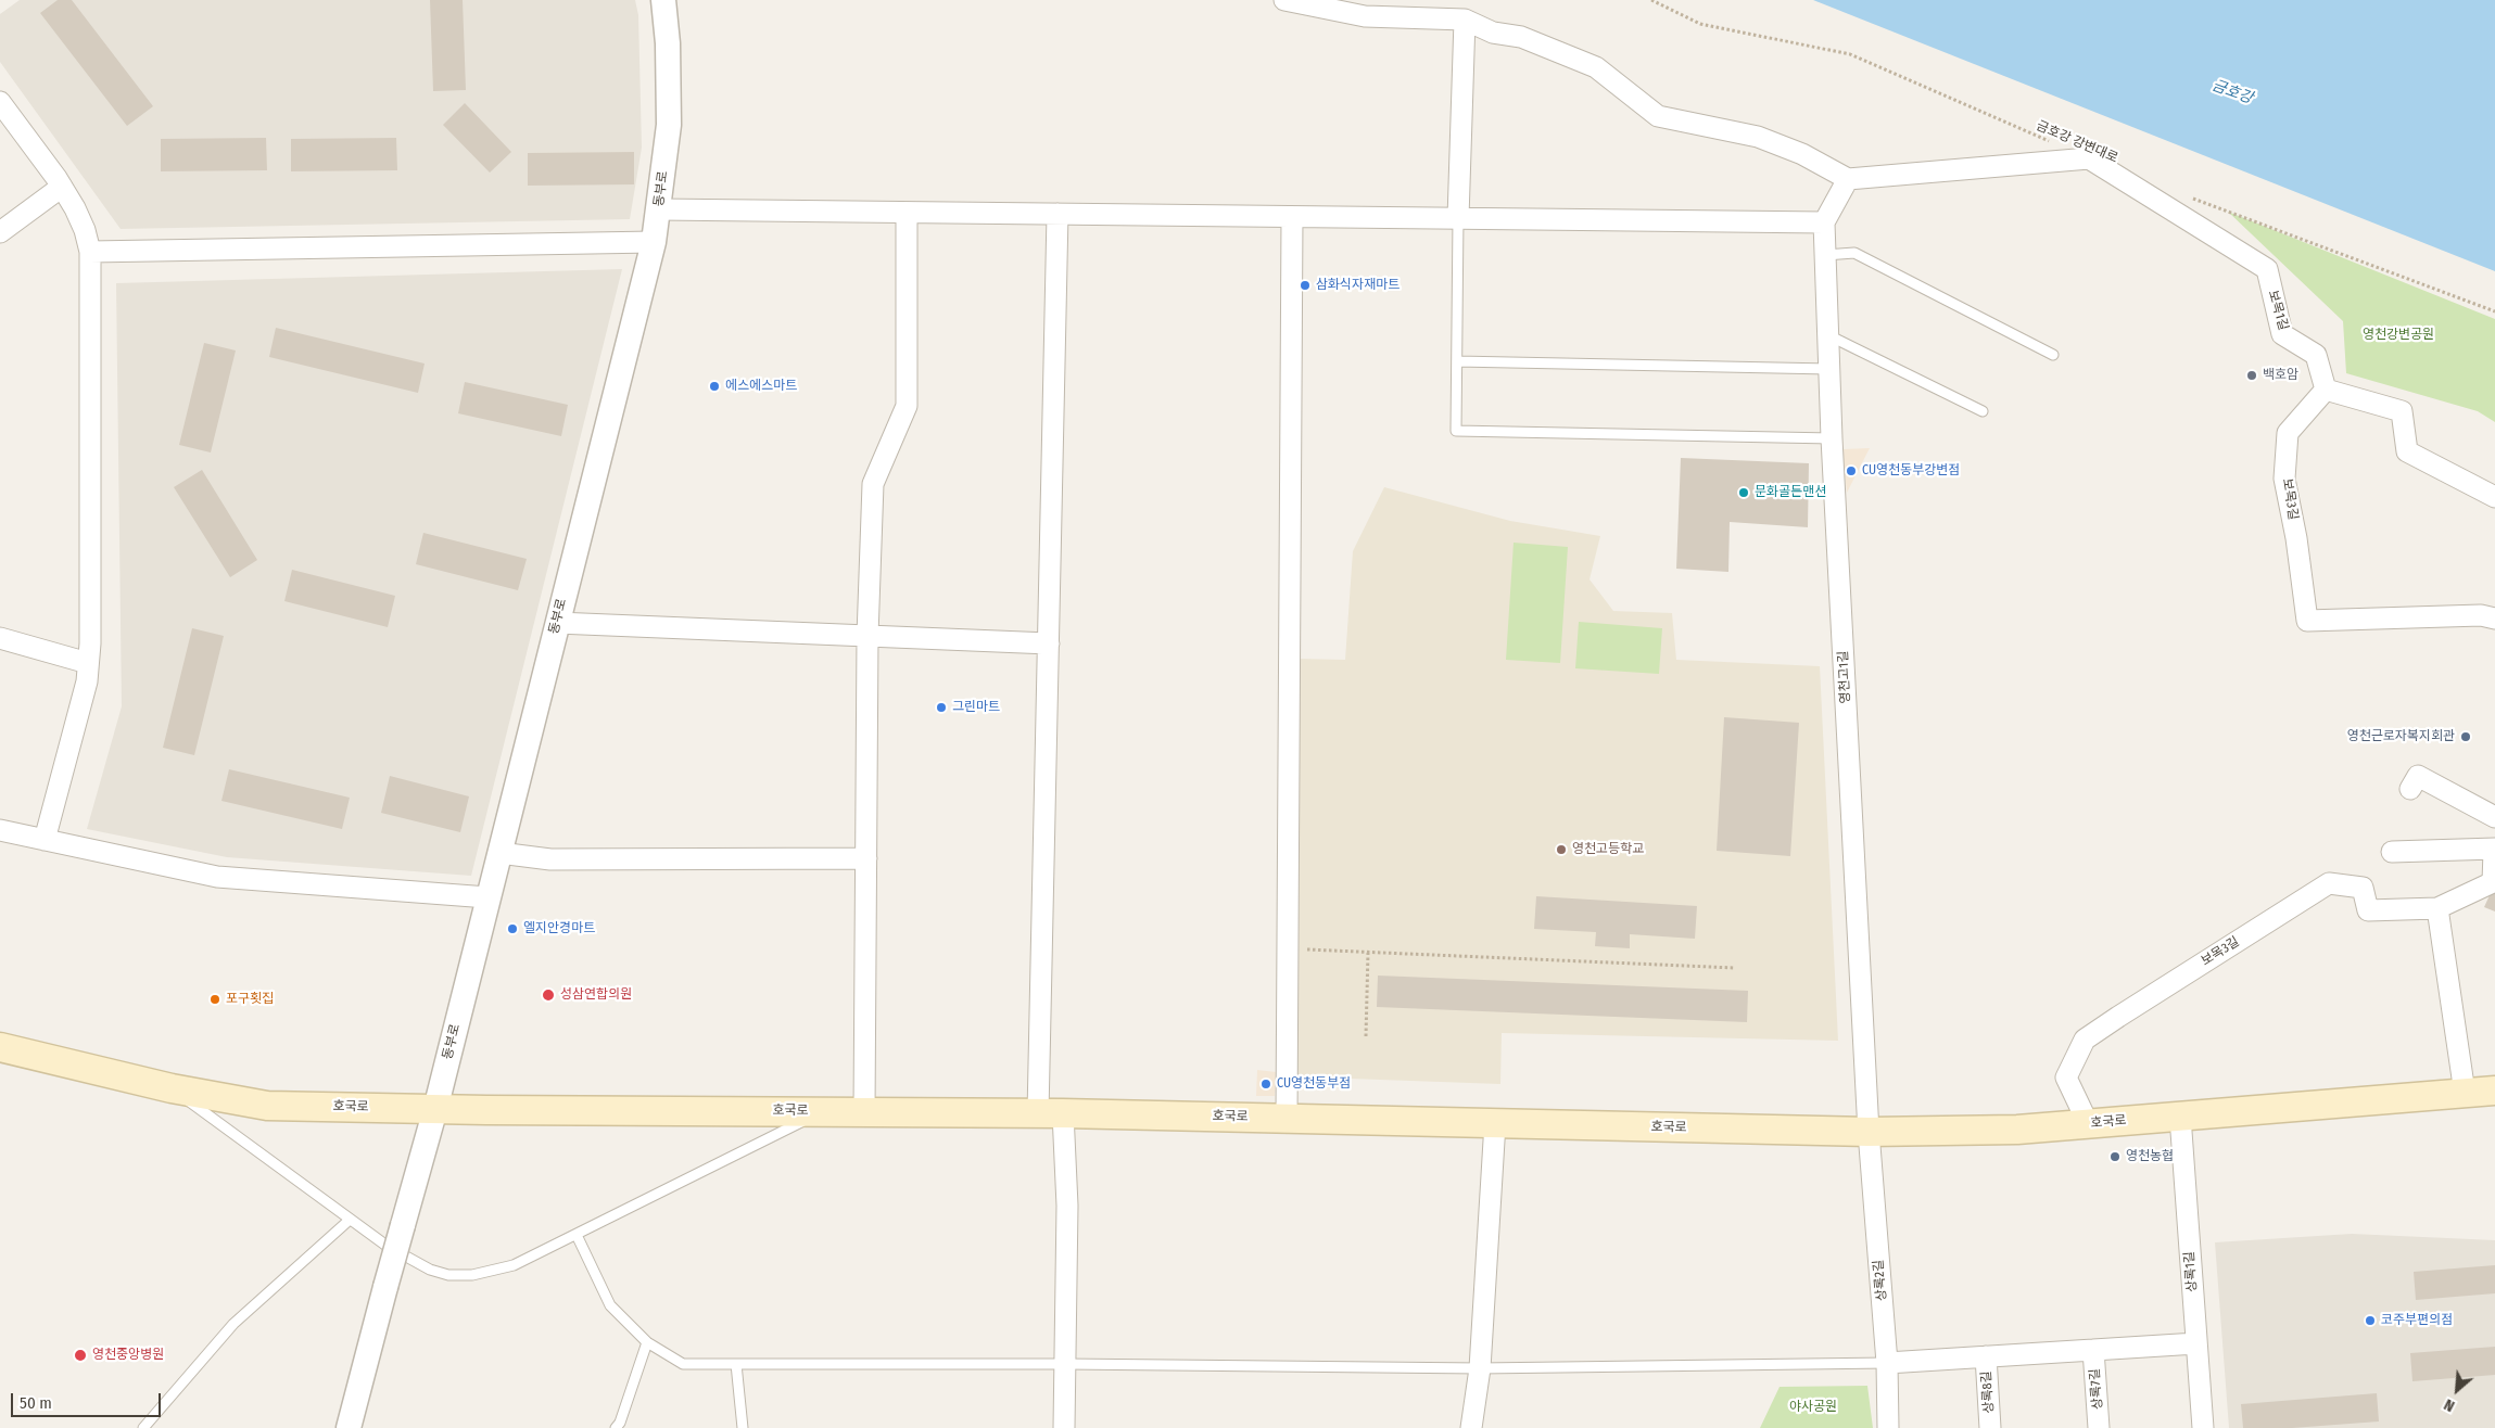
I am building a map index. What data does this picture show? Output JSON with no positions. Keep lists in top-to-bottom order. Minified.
{"streets":{"main road":["호국로"],"street":["동부로","보목1길","보목3길","영천고1길","상록1길","상록2길","상록7길","상록8길"],"path":["금호강 강변대로"]},"crossings":[["동부로","호국로"],["보목1길","보목3길"],["보목3길","호국로"],["영천고1길","호국로"],["영천고1길","상록2길"],["호국로","상록1길"],["호국로","상록2길"]],"water":["금호강"],"parks":["영천강변공원","야사공원"],"places":["삼화식자재마트","백호암","에스에스마트","CU영천동부강변점","문화골든맨션","그린마트","영천근로자복지회관","영천고등학교","엘지안경마트","성삼연합의원","포구횟집","CU영천동부점","영천농협","코주부편의점","영천중앙병원"],"scale_bar":"50 m","north":"bottom left"}
